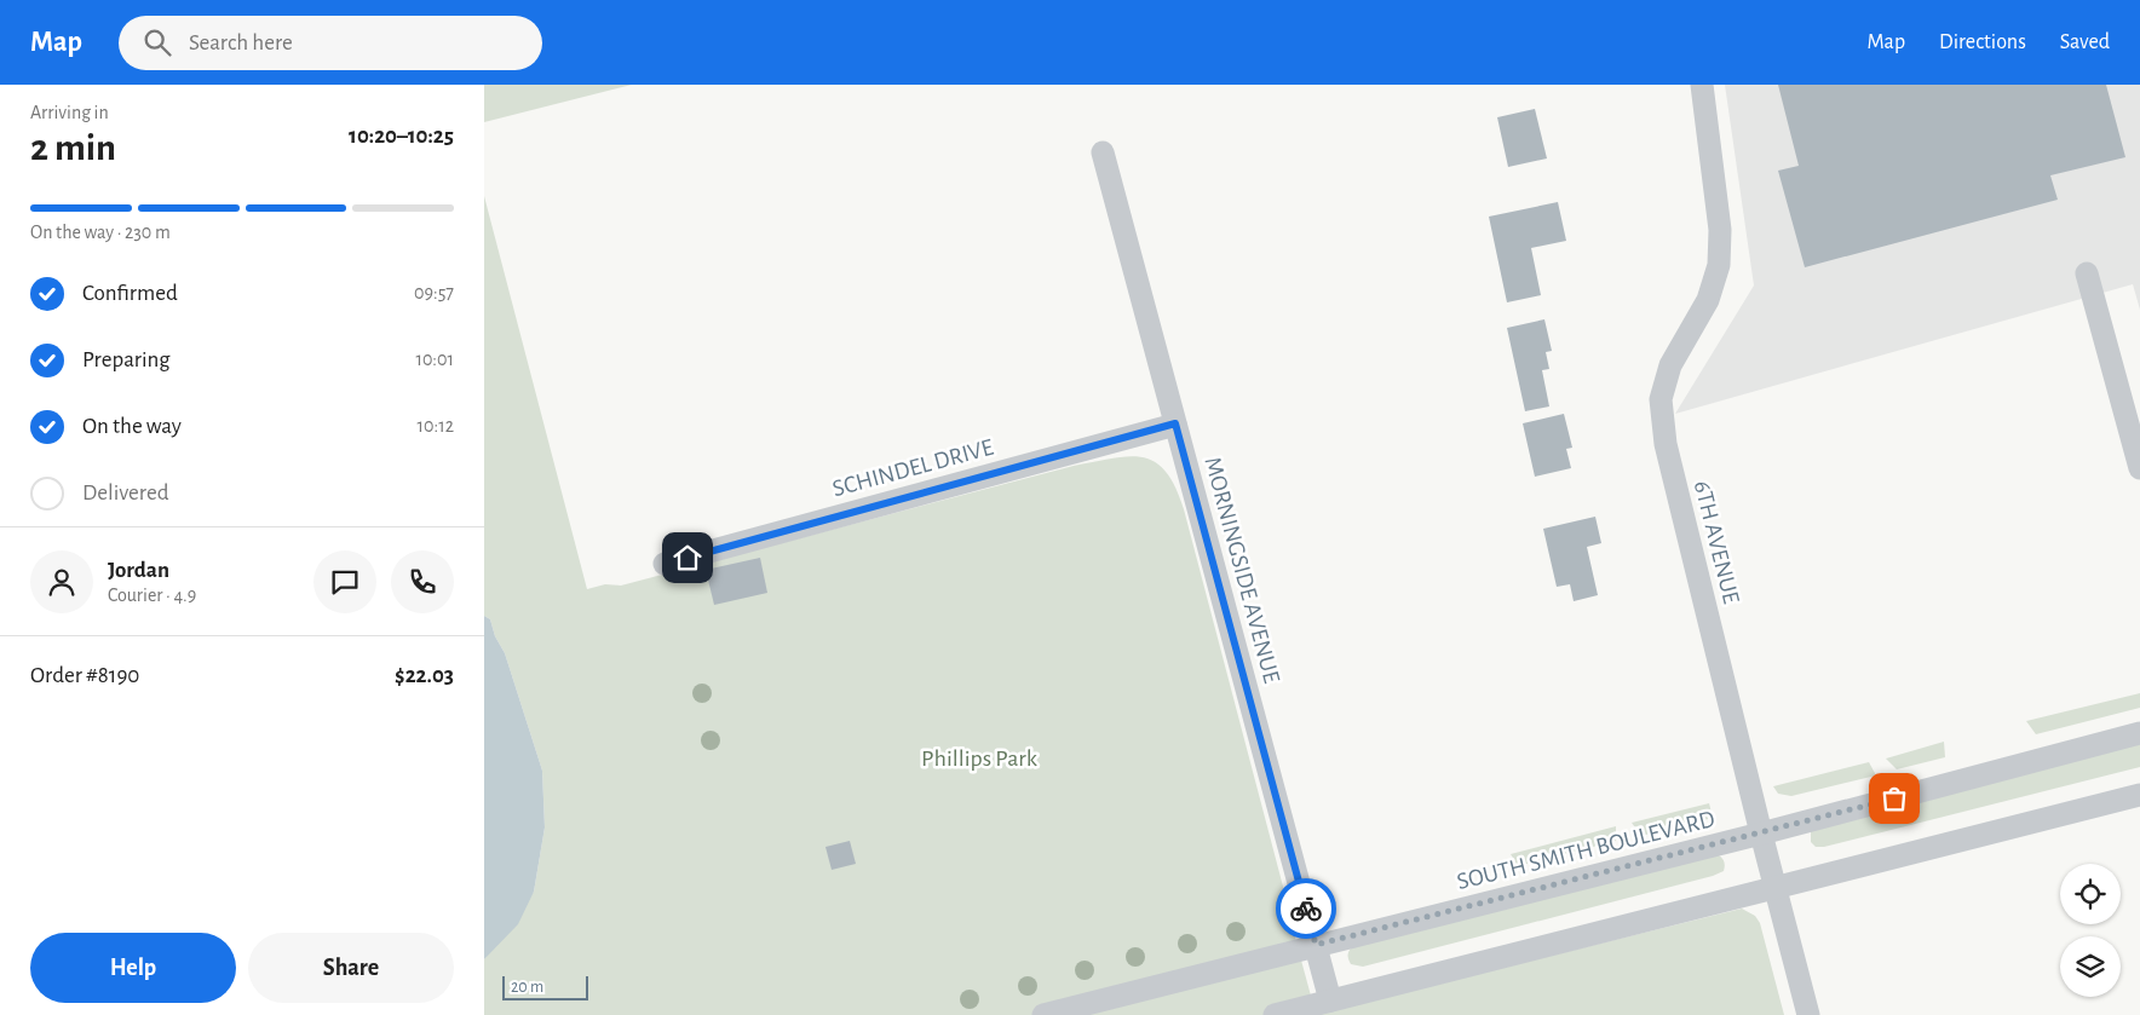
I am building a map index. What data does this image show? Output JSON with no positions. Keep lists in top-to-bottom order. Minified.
{"streets":{"street":["SCHINDEL DRIVE","6TH AVENUE","MORNINGSIDE AVENUE","SOUTH SMITH BOULEVARD"]},"crossings":[["SCHINDEL DRIVE","MORNINGSIDE AVENUE"],["6TH AVENUE","SOUTH SMITH BOULEVARD"],["MORNINGSIDE AVENUE","SOUTH SMITH BOULEVARD"]],"parks":["Phillips Park"],"scale_bar":"20 m","page":{"header":"Map","search":"Search here","nav":["Map","Directions","Saved"],"heading":["2 min","Arriving in","10:20–10:25"],"panel":["Jordan","Courier · 4.9","Order #8190","$22.03"],"bar":"On the way · 230 m","list":[["Confirmed","09:57"],["Preparing","10:01"],["On the way","10:12"],"Delivered"],"buttons":["Help","Share"],"scale":"20 m"}}
